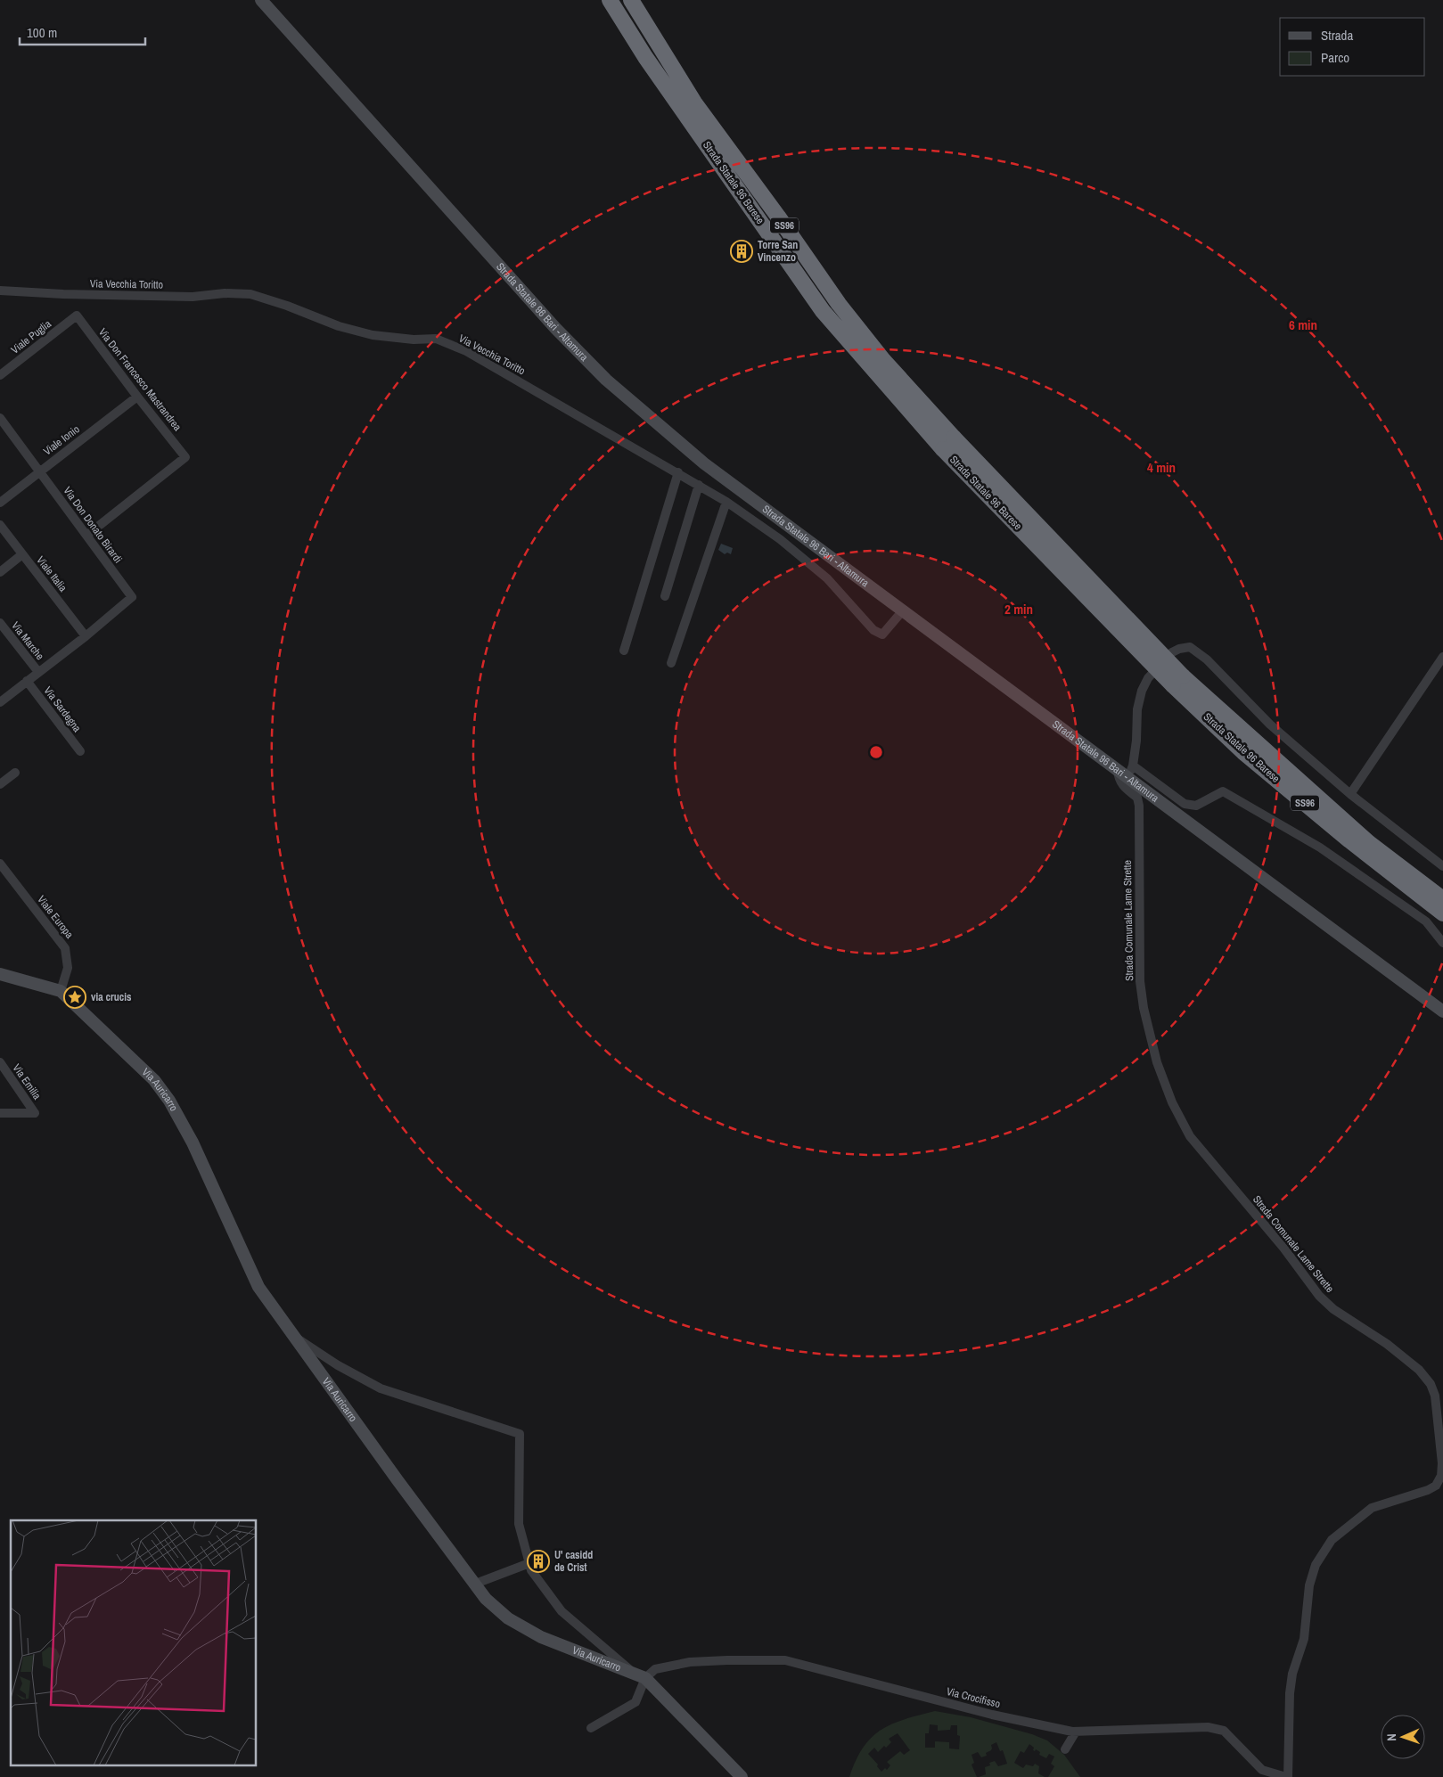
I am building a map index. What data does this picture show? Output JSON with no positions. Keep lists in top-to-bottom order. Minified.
{"streets":{"highway":["Strada Statale 96 Barese","SS96"],"street":["Via Vecchia Toritto","Strada Statale 96 Bari - Altamura","Viale Puglia","Via Don Francesco Mastrandrea","Viale Ionio","Via Don Donato Birardi","Viale Italia","Via Marche","Via Sardegna","Viale Europa","Strada Comunale Lame Strette","Via Emilia","Via Auricarro","Via Crocifisso"]},"crossings":[["Via Vecchia Toritto","Strada Statale 96 Bari - Altamura"],["Strada Statale 96 Bari - Altamura","Strada Comunale Lame Strette"],["Viale Puglia","Via Don Francesco Mastrandrea"],["Via Don Francesco Mastrandrea","Viale Ionio"],["Via Don Francesco Mastrandrea","Via Don Donato Birardi"],["Viale Ionio","Via Don Donato Birardi"],["Via Don Donato Birardi","Viale Italia"],["Viale Europa","Via Auricarro"],["Strada Comunale Lame Strette","Via Crocifisso"],["Via Auricarro","Via Crocifisso"]],"places":{"building":["Torre San Vincenzo","U' casidd de Crist"],"place":["via crucis"]},"legend":["Strada","Parco"],"scale_bar":"100 m","north":"left","rings":["6 min","4 min","2 min"]}
